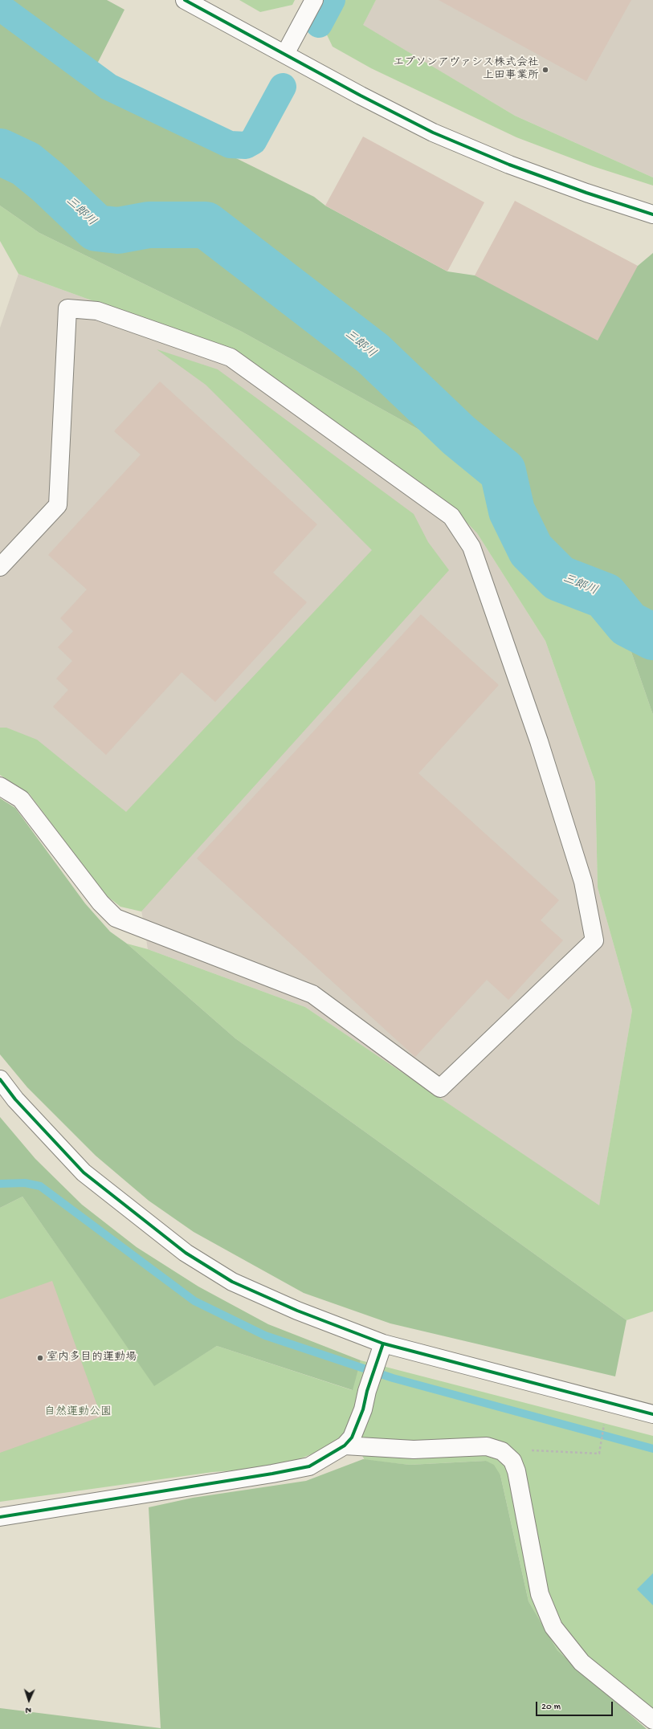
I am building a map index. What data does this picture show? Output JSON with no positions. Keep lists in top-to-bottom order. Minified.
{"water":["三郎川"],"parks":["自然運動公園"],"places":["エプソンアヴァシス株式会社 上田事業所","室内多目的運動場"],"scale_bar":"20 m","north":"bottom"}
